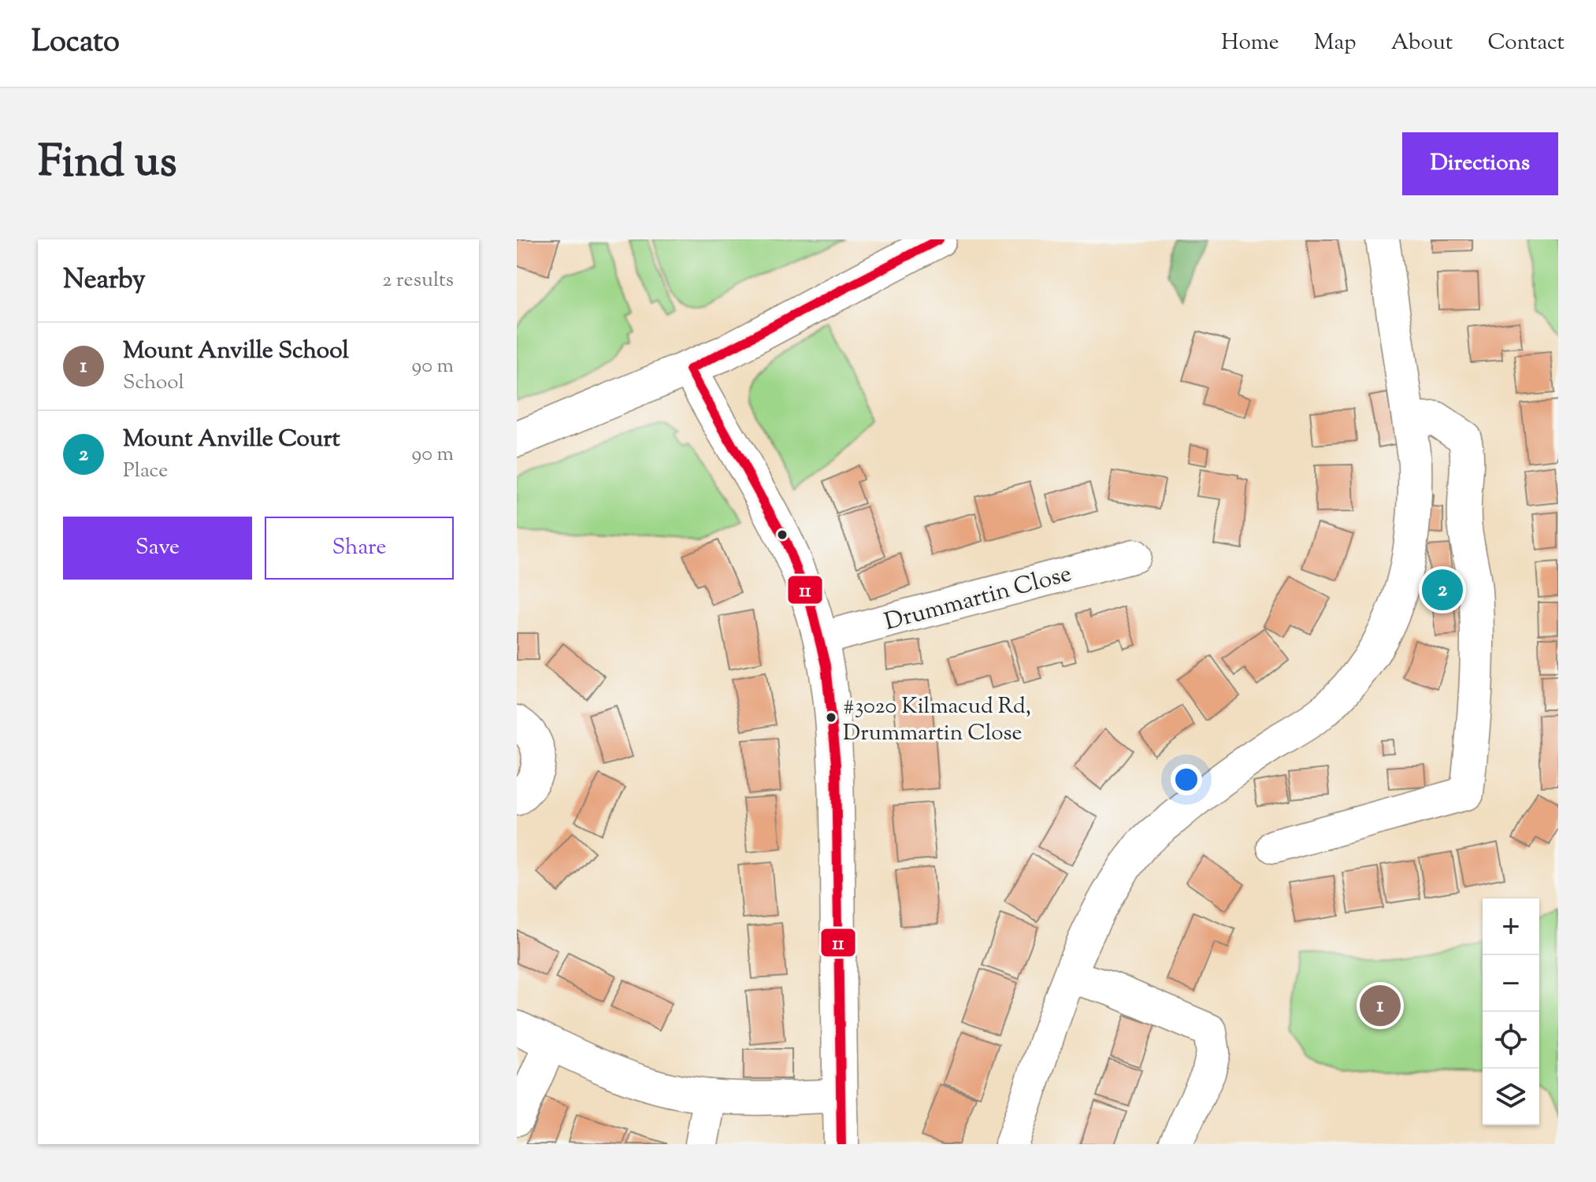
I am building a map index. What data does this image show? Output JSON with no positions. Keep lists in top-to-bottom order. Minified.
{"streets":{"street":["Drummartin Close"]},"places":["#3020 Kilmacud Rd, Drummartin Close"],"lines":["transit line 11"],"page":{"header":"Locato","nav":["Home","Map","About","Contact"],"title":"Find us","buttons":["Directions",["Save","Share"]],"heading":["Nearby","2 results"],"list":[{"mark":"1","name":"Mount Anville School","note":"School","value":"90 m"},{"mark":"2","name":"Mount Anville Court","note":"Place","value":"90 m"}],"pins":["2","1"],"map_buttons":["+","−"]}}
